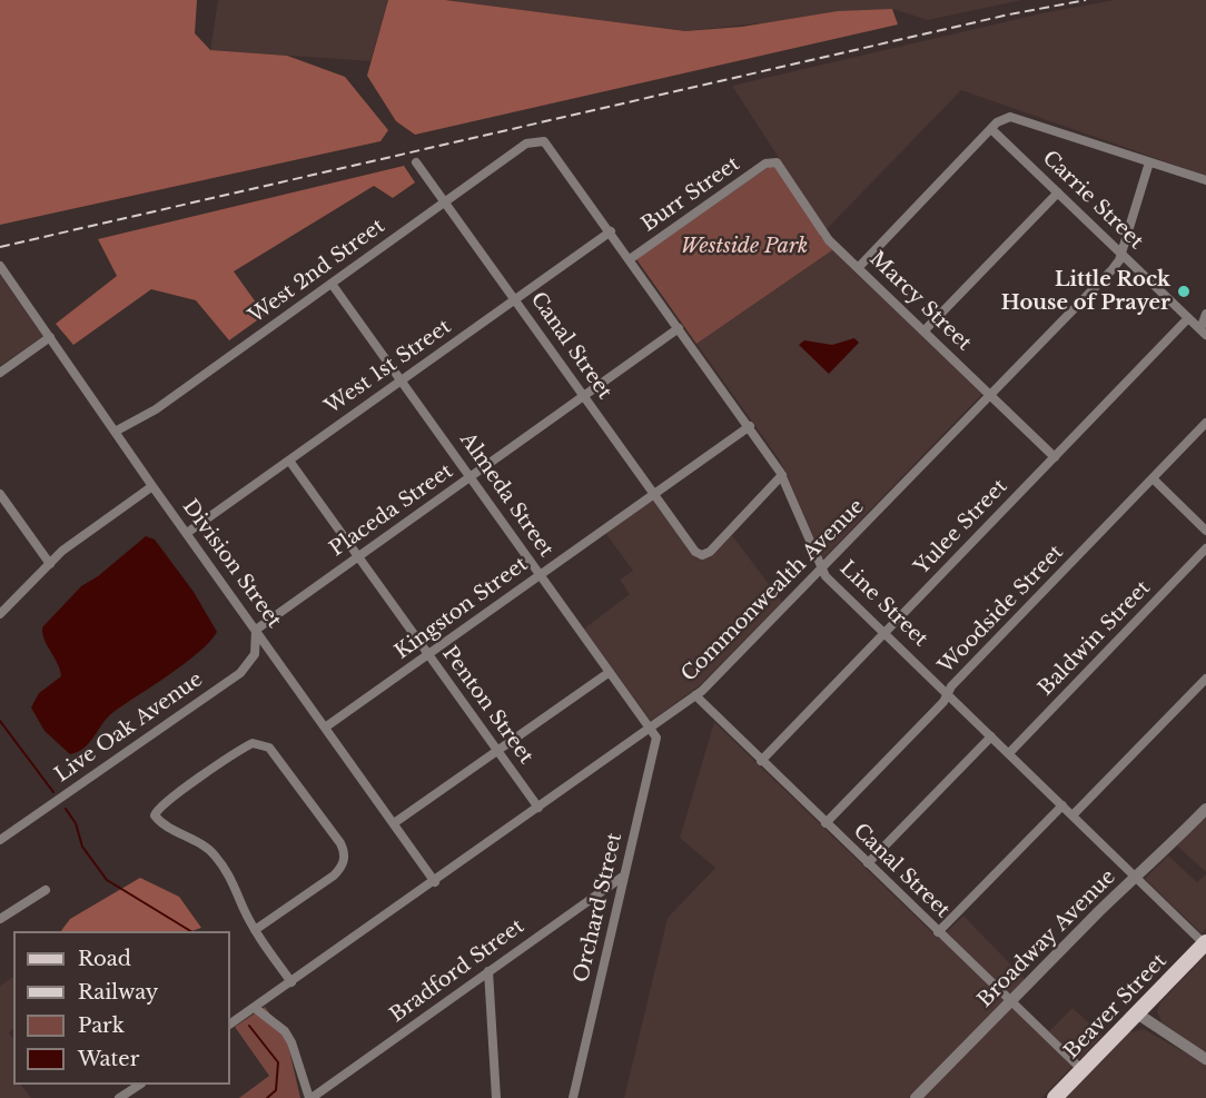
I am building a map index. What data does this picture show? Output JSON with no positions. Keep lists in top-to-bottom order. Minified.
{"streets":{"main road":["Beaver Street"],"street":["Burr Street","Carrie Street","West 2nd Street","Marcy Street","Canal Street","West 1st Street","Almeda Street","Placeda Street","Yulee Street","Division Street","Commonwealth Avenue","Line Street","Kingston Street","Woodside Street","Baldwin Street","Penton Street","Live Oak Avenue","Orchard Street","Broadway Avenue","Bradford Street"]},"crossings":[["Burr Street","Marcy Street"],["Burr Street","Line Street"],["Carrie Street","Yulee Street"],["Carrie Street","Commonwealth Avenue"],["West 2nd Street","Canal Street"],["West 2nd Street","Almeda Street"],["West 2nd Street","Division Street"],["West 2nd Street","Line Street"],["Marcy Street","Yulee Street"],["Marcy Street","Commonwealth Avenue"],["Canal Street","West 1st Street"],["Canal Street","Placeda Street"],["Canal Street","Yulee Street"],["Canal Street","Commonwealth Avenue"],["Canal Street","Line Street"],["Canal Street","Kingston Street"],["Canal Street","Woodside Street"],["Canal Street","Broadway Avenue"],["Canal Street","Beaver Street"],["West 1st Street","Almeda Street"],["West 1st Street","Division Street"],["West 1st Street","Line Street"],["West 1st Street","Penton Street"],["Almeda Street","Placeda Street"],["Almeda Street","Commonwealth Avenue"],["Almeda Street","Kingston Street"],["Almeda Street","Orchard Street"],["Placeda Street","Division Street"],["Placeda Street","Line Street"],["Placeda Street","Penton Street"],["Placeda Street","Live Oak Avenue"],["Yulee Street","Line Street"],["Division Street","Commonwealth Avenue"],["Division Street","Kingston Street"],["Division Street","Live Oak Avenue"],["Commonwealth Avenue","Line Street"],["Commonwealth Avenue","Penton Street"],["Commonwealth Avenue","Orchard Street"],["Line Street","Kingston Street"],["Line Street","Woodside Street"],["Line Street","Baldwin Street"],["Line Street","Broadway Avenue"],["Line Street","Beaver Street"],["Kingston Street","Penton Street"],["Orchard Street","Bradford Street"]],"parks":["Westside Park"],"places":["Little Rock House of Prayer"],"legend":["Road","Railway","Park","Water"]}
